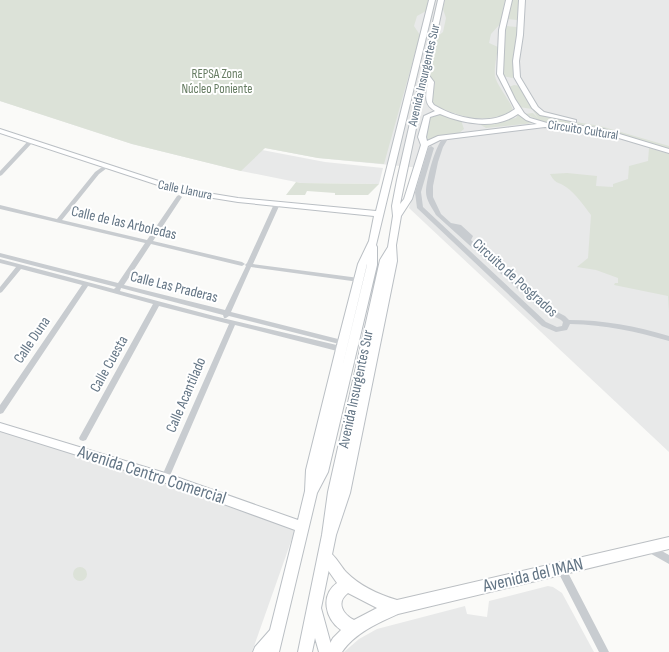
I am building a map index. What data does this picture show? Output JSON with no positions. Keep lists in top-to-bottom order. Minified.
{"streets":{"main road":["Avenida del IMAN"],"street":["Avenida Insurgentes Sur","Circuito Cultural","Calle Llanura","Calle de las Arboledas","Circuito de Posgrados","Calle Las Praderas","Calle Duna","Calle Cuesta","Calle Acantilado","Avenida Centro Comercial"]},"crossings":[["Avenida Insurgentes Sur","Calle Llanura"],["Avenida Insurgentes Sur","Calle de las Arboledas"],["Avenida Insurgentes Sur","Calle Las Praderas"],["Avenida Insurgentes Sur","Avenida Centro Comercial"],["Avenida Insurgentes Sur","Avenida del IMAN"],["Calle Llanura","Calle Acantilado"],["Calle de las Arboledas","Calle Acantilado"],["Calle Las Praderas","Calle Duna"],["Calle Las Praderas","Calle Cuesta"],["Calle Las Praderas","Calle Acantilado"],["Calle Acantilado","Avenida Centro Comercial"]],"parks":["REPSA Zona Núcleo Poniente"]}
